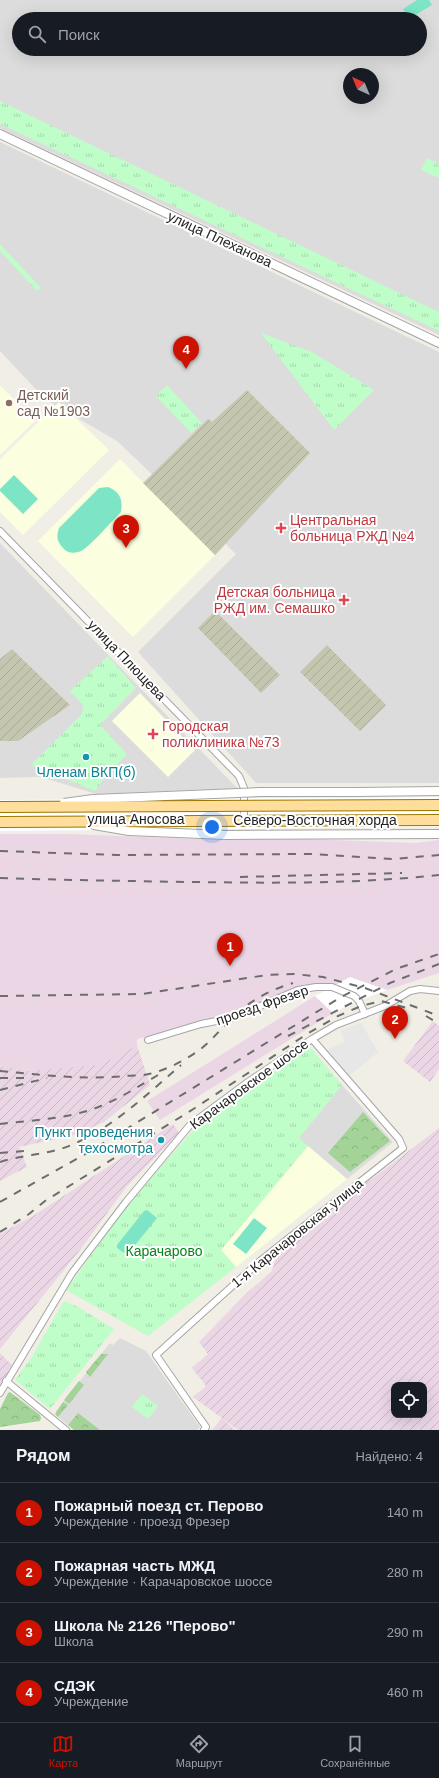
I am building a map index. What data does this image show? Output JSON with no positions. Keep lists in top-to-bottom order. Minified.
{"streets":{"main road":["Северо-Восточная хорда"],"street":["улица Плеханова","улица Плющева","улица Аносова","проезд Фрезер","Карачаровское шоссе","1-я Карачаровская улица"]},"crossings":[["улица Плющева","улица Аносова"],["улица Аносова","Северо-Восточная хорда"],["проезд Фрезер","Карачаровское шоссе"],["Карачаровское шоссе","1-я Карачаровская улица"]],"parks":["Карачарово"],"places":{"other":["Детский сад №1903","Членам ВКП(б)","Пункт проведения техосмотра"],"health":["Центральная больница РЖД №4","Детская больница РЖД им. Семашко","Городская поликлиника №73"]},"north":"top left","page":{"search":"Поиск","pins":["4","3","1","2"],"heading":["Рядом","Найдено: 4"],"list":[{"mark":"1","name":"Пожарный поезд ст. Перово","note":"Учреждение · проезд Фрезер","value":"140 m"},{"mark":"2","name":"Пожарная часть МЖД","note":"Учреждение · Карачаровское шоссе","value":"280 m"},{"mark":"3","name":"Школа № 2126 \"Перово\"","note":"Школа","value":"290 m"},{"mark":"4","name":"СДЭК","note":"Учреждение","value":"460 m"}],"nav":["Карта","Маршрут","Сохранённые"]}}
